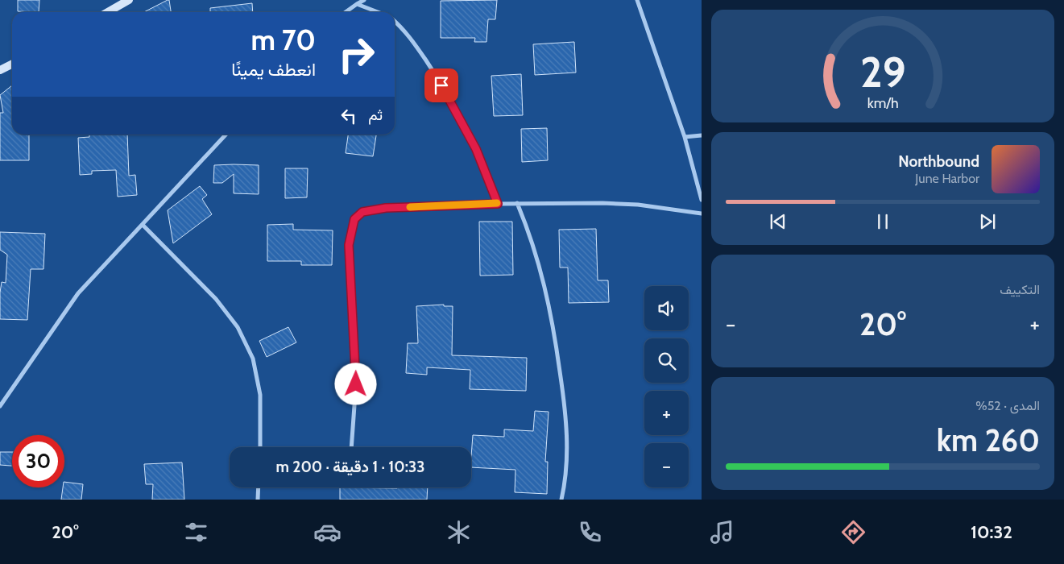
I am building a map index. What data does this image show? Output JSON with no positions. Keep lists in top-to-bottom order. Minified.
{"page":{"turn":["70 m","انعطف يمينًا"],"then":"ثم","song":["Northbound","June Harbor"],"tile":["التكييف",["المدى · 52%","260 km"]],"map_buttons":["+","−"],"heat":["−","20°","+"],"limit":"30","trip":"10:33 · 1 دقيقة · 200 m","tabs":["10:32","20°"],"gauge":["29","km/h"]}}
